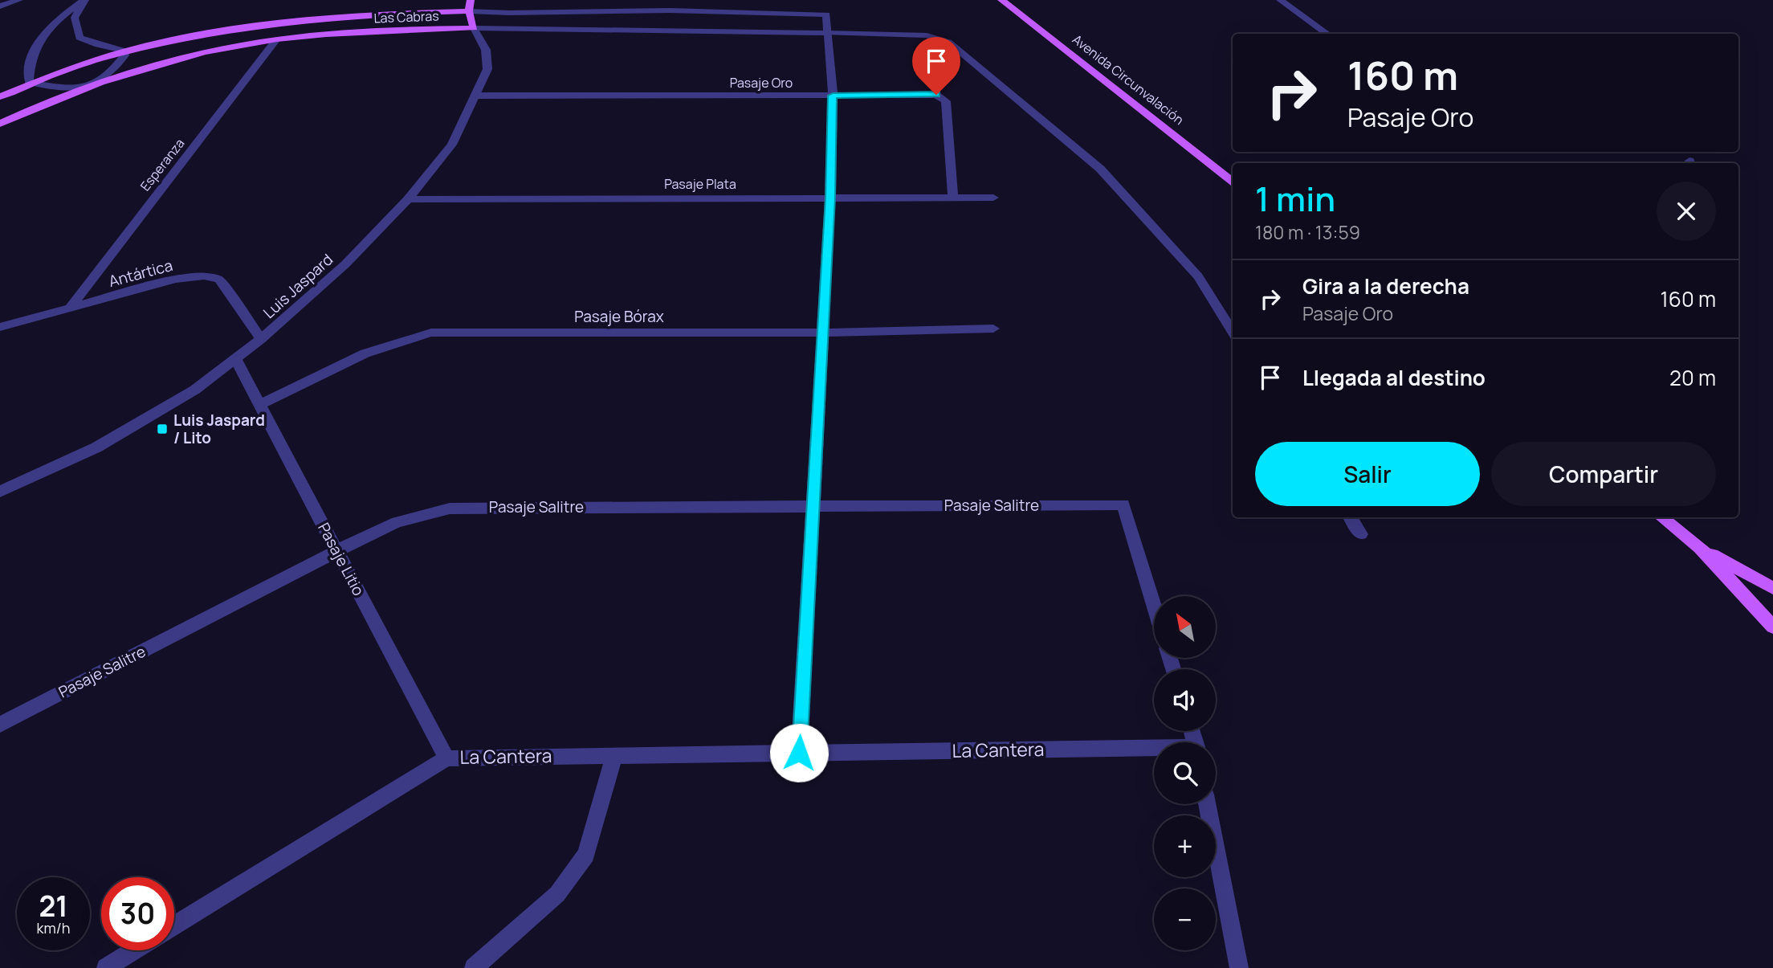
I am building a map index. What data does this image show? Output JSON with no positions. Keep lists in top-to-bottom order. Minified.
{"streets":{"main road":["Las Cabras","Avenida Circunvalación","Luis Jaspard"],"street":["Pasaje Oro","Esperanza","Pasaje Plata","Antártica","Pasaje Bórax","Pasaje Salitre","Pasaje Litio","La Cantera"]},"crossings":[["Las Cabras","Esperanza"],["Las Cabras","Luis Jaspard"],["Pasaje Oro","Pasaje Plata"],["Pasaje Oro","Luis Jaspard"],["Esperanza","Antártica"],["Pasaje Plata","Luis Jaspard"],["Antártica","Luis Jaspard"],["Luis Jaspard","Pasaje Litio"],["Pasaje Bórax","Pasaje Litio"],["Pasaje Salitre","Pasaje Litio"],["Pasaje Litio","La Cantera"]],"places":{"transit":["Luis Jaspard / Lito"]},"north":"top left","page":{"turn":["160 m","Pasaje Oro"],"heading":["1 min","180 m · 13:59"],"list":[{"name":"Gira a la derecha","note":"Pasaje Oro","value":"160 m"},{"name":"Llegada al destino","value":"20 m"}],"buttons":["Salir","Compartir"],"map_buttons":["+","−"],"speed":"21 km/h","limit":"30"}}
